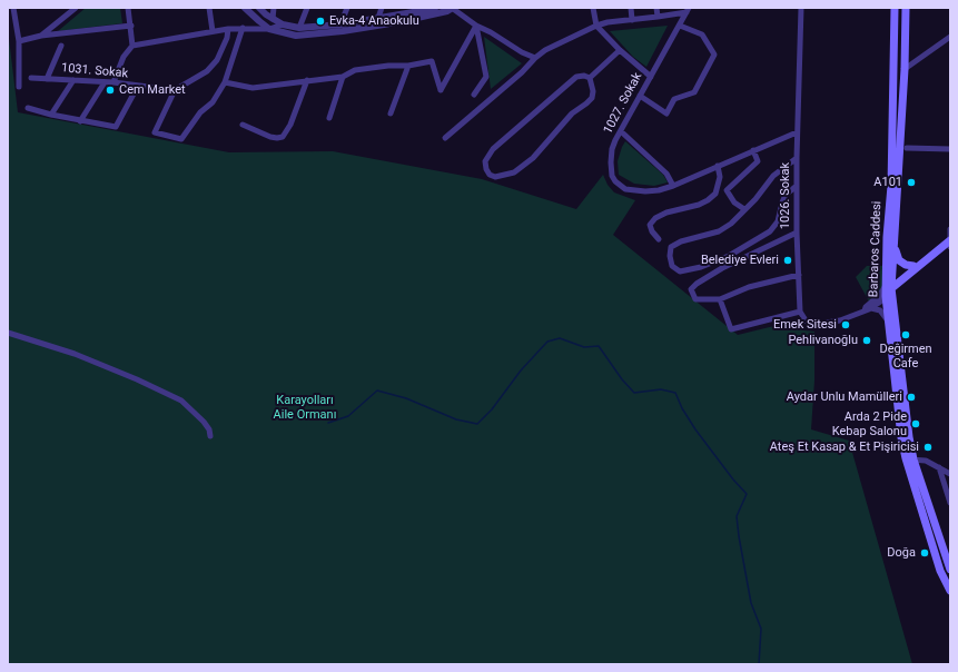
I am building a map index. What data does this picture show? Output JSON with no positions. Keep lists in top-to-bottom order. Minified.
{"streets":{"main road":["Barbaros Caddesi"],"street":["1031. Sokak","1027. Sokak","1026. Sokak"]},"crossings":[["1027. Sokak","1026. Sokak"]],"parks":["Karayolları Aile Ormanı"],"places":["Evka-4 Anaokulu","Cem Market","A101","Belediye Evleri","Emek Sitesi","Değirmen Cafe","Pehlivanoğlu","Aydar Unlu Mamülleri","Arda 2 Pide Kebap Salonu","Ateş Et Kasap & Et Pişiricisi","Doğa"]}
